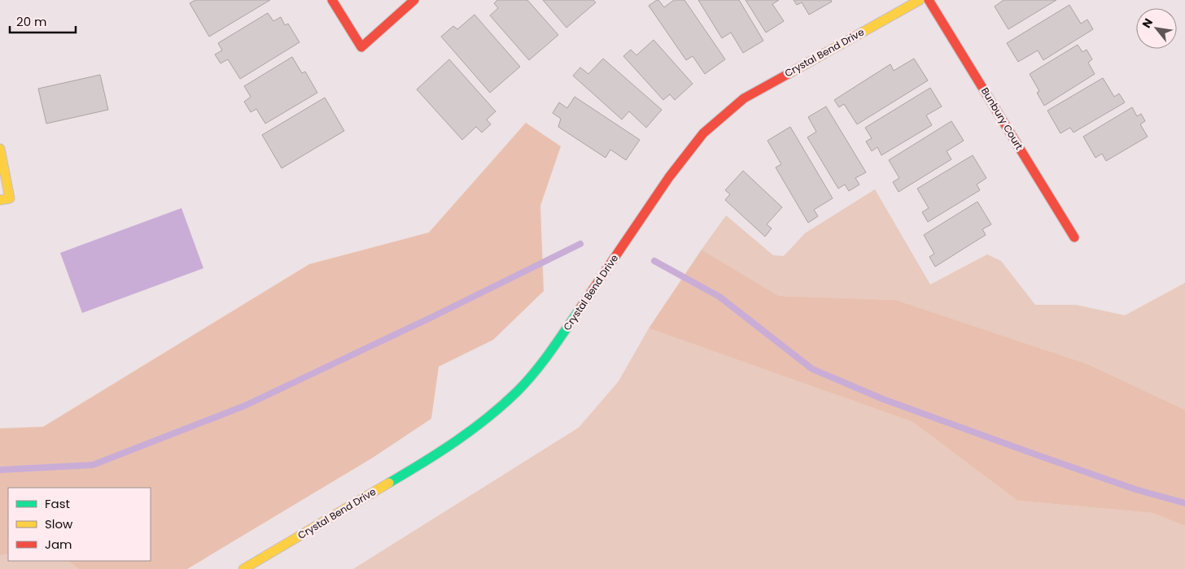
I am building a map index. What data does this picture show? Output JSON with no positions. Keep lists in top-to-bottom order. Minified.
{"streets":{"street":["Crystal Bend Drive","Bunbury Court"]},"legend":["Fast","Slow","Jam"],"scale_bar":"20 m","north":"top left"}
